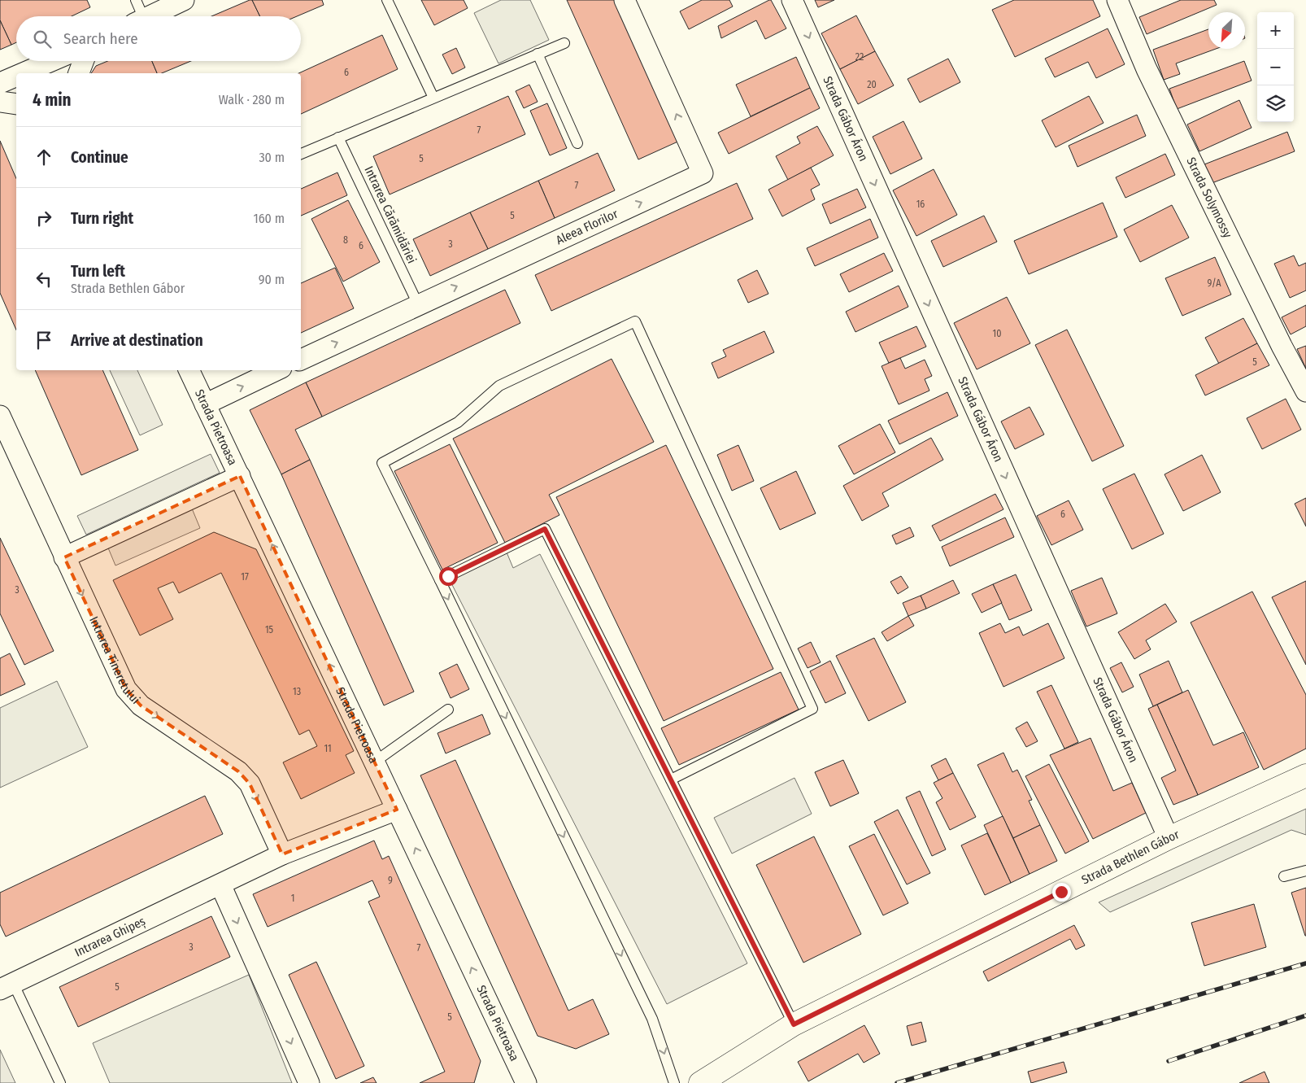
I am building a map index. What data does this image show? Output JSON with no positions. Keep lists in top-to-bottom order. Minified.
{"streets":{"main road":["Strada Bethlen Gábor"],"street":["Strada Gábor Áron","Strada Solymossy","Aleea Florilor","Strada Pietroasa","Intrarea Tineretului","Intrarea Ghipeș"],"lane":["Intrarea Cărămidăriei"]},"crossings":[["Strada Gábor Áron","Strada Bethlen Gábor"],["Intrarea Cărămidăriei","Aleea Florilor"],["Strada Pietroasa","Intrarea Ghipeș"],["Intrarea Tineretului","Intrarea Ghipeș"]],"one_way":["Strada Gábor Áron","Strada Pietroasa","Intrarea Tineretului"],"house_numbers":["22","6","20","7","5","7","16","5","8","3","6","9/A","10","5","6","17","3","15","13","11","9","1","3","7","5","5"],"north":"bottom left","page":{"map_buttons":["+","−"],"search":"Search here","heading":["4 min","Walk · 280 m"],"list":[["Continue","30 m"],["Turn right","160 m"],["Turn left","Strada Bethlen Gábor","90 m"],"Arrive at destination"]}}
